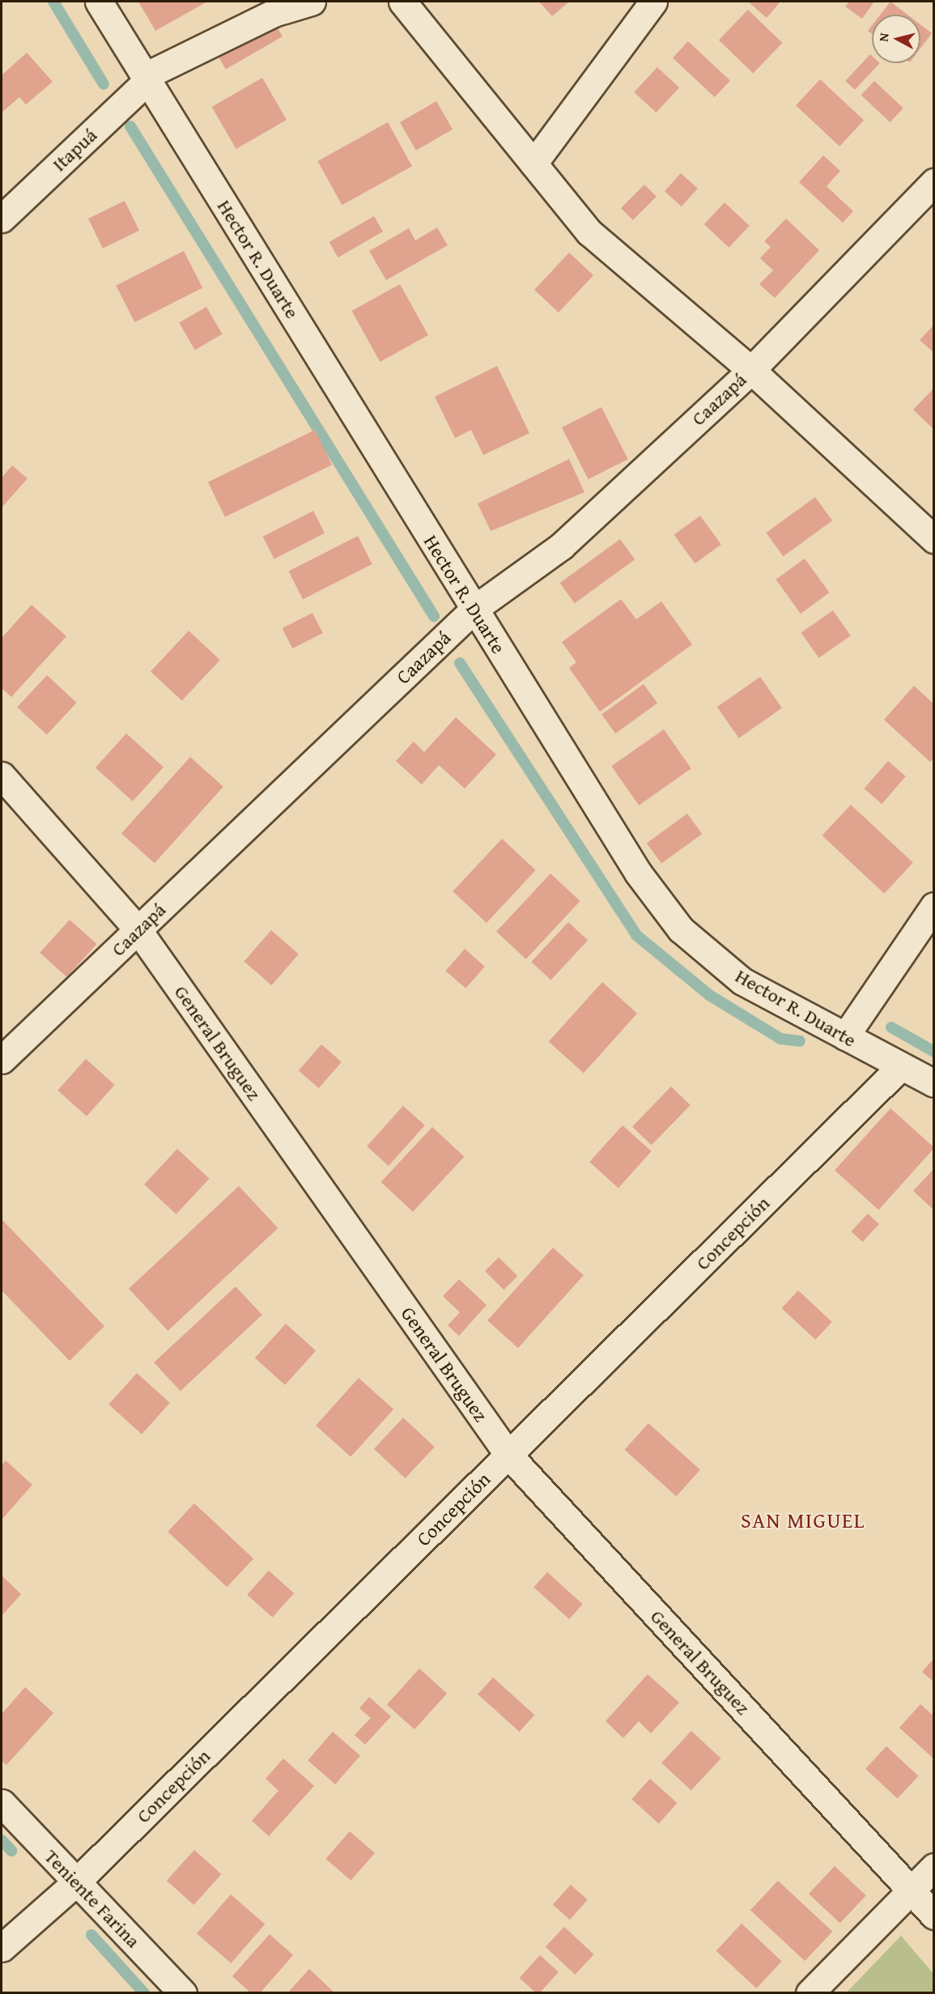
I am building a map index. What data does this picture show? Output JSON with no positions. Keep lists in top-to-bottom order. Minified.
{"streets":{"street":["Itapuá","Hector R. Duarte","Caazapá","General Bruguez","Concepción","Teniente Farina"]},"crossings":[["Itapuá","Hector R. Duarte"],["Hector R. Duarte","Caazapá"],["Hector R. Duarte","Concepción"],["Caazapá","General Bruguez"],["General Bruguez","Concepción"],["Concepción","Teniente Farina"]],"districts":["SAN MIGUEL"],"north":"left"}
